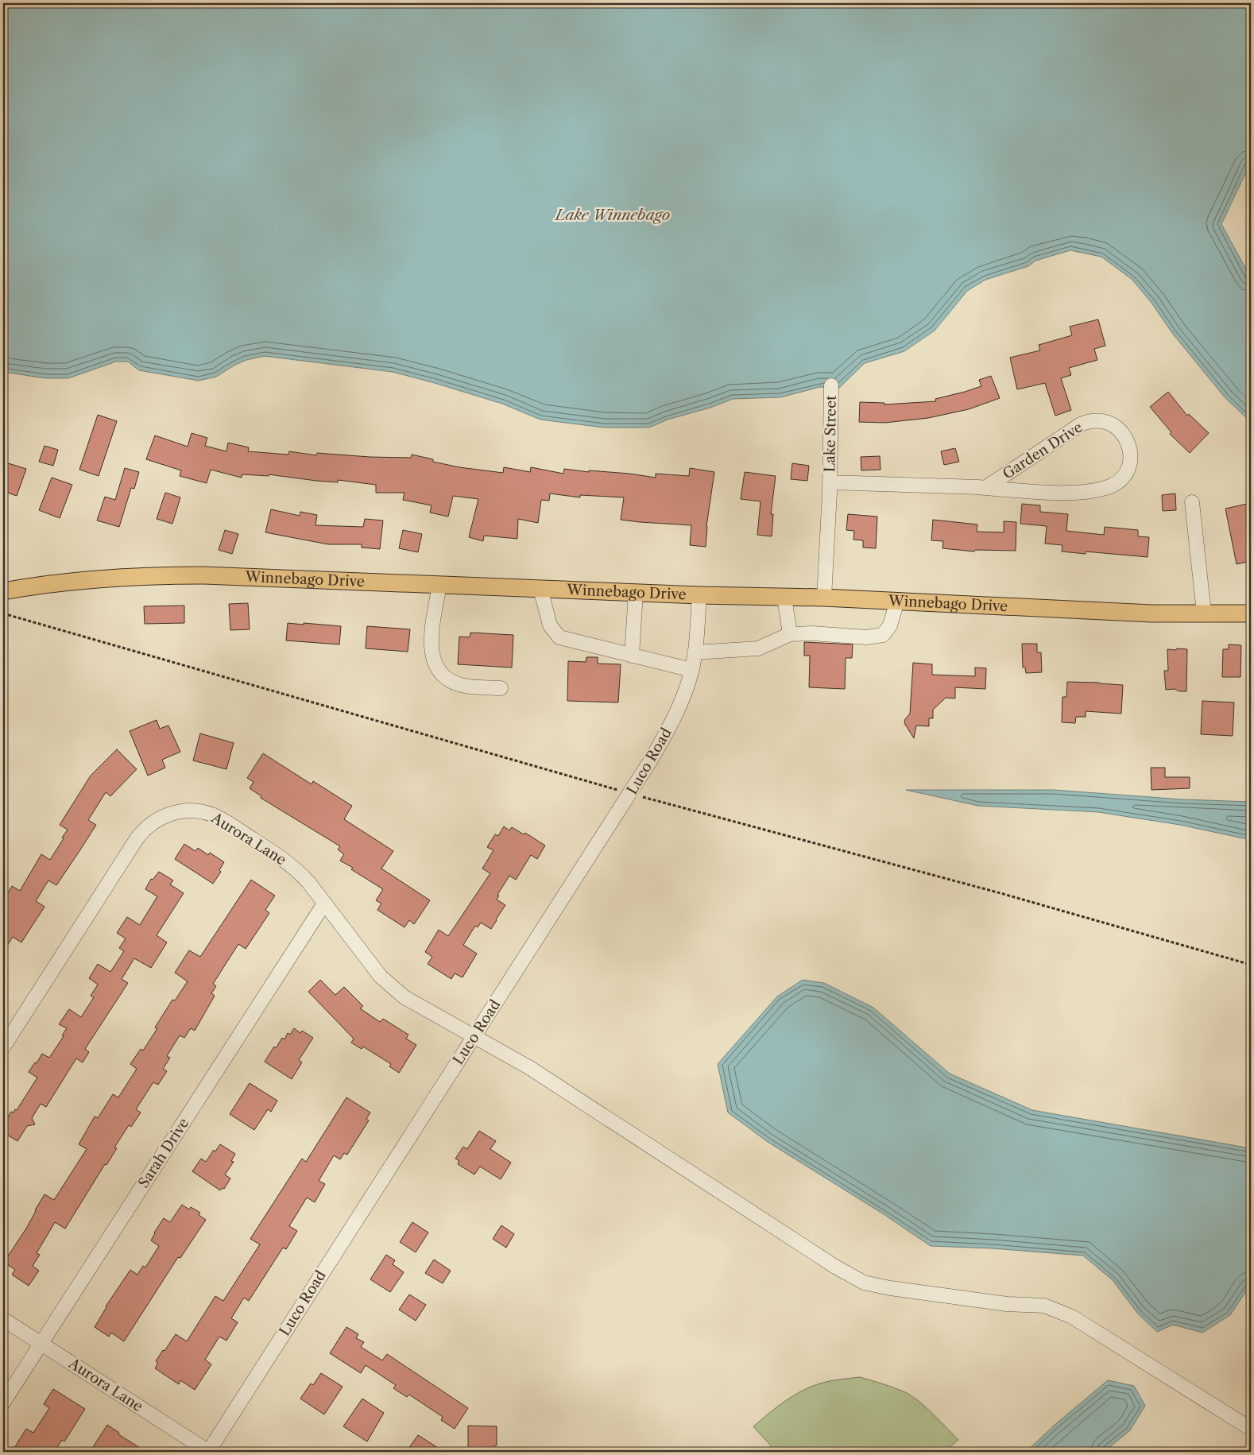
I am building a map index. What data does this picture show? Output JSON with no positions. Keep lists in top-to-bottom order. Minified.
{"streets":{"main road":["Winnebago Drive"],"street":["Lake Street","Garden Drive","Luco Road","Aurora Lane","Sarah Drive"]},"crossings":[["Lake Street","Garden Drive"],["Winnebago Drive","Luco Road"],["Luco Road","Aurora Lane"],["Aurora Lane","Sarah Drive"]],"water":["Lake Winnebago"]}
